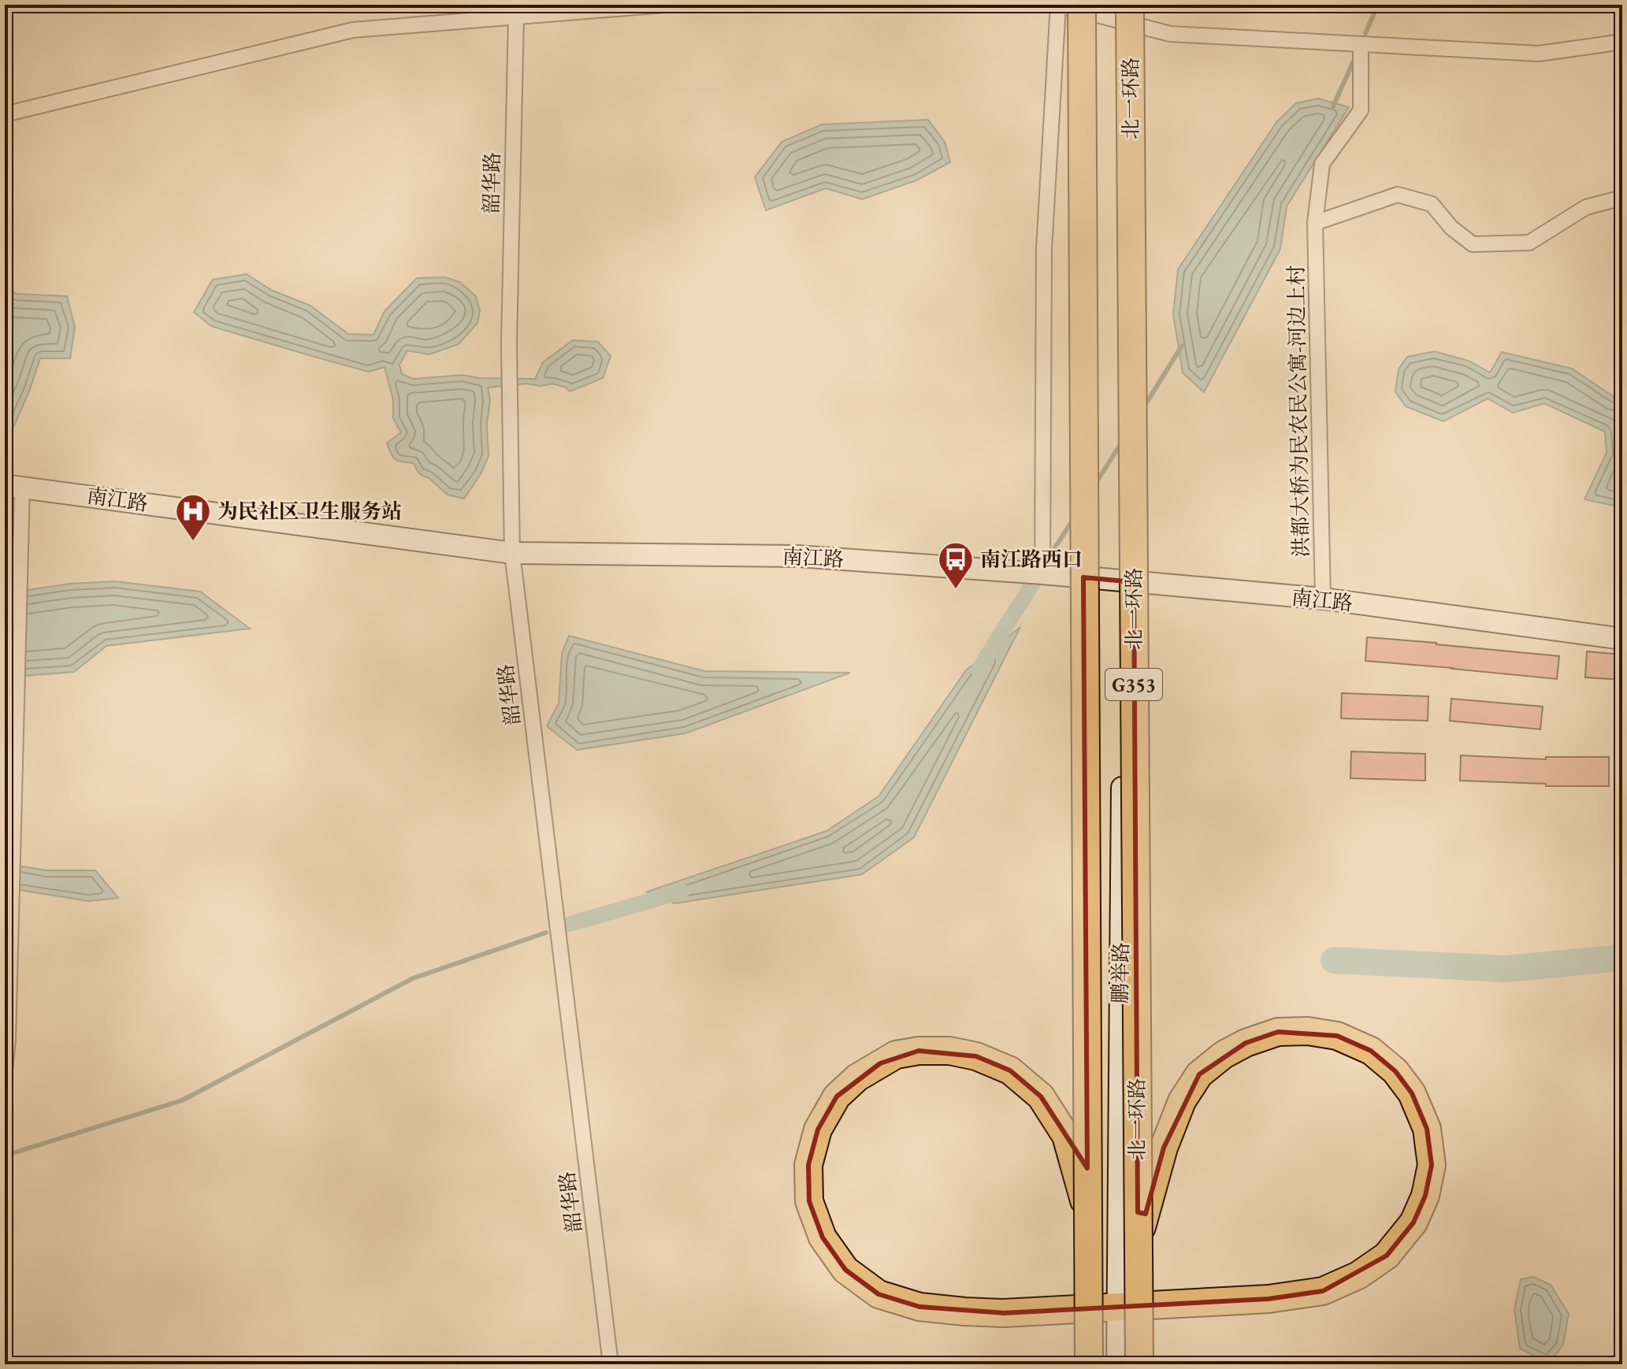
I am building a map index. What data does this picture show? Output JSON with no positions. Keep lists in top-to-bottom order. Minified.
{"streets":{"highway":["北一环路","G353"],"main road":["南江路","鹏举路"],"street":["韶华路","洪都大桥为民农民公寓-河边上村"]},"crossings":[["韶华路","南江路"],["洪都大桥为民农民公寓-河边上村","南江路"],["南江路","鹏举路"]],"places":{"hospital":["为民社区卫生服务站"],"bus stop":["南江路西口"]}}
